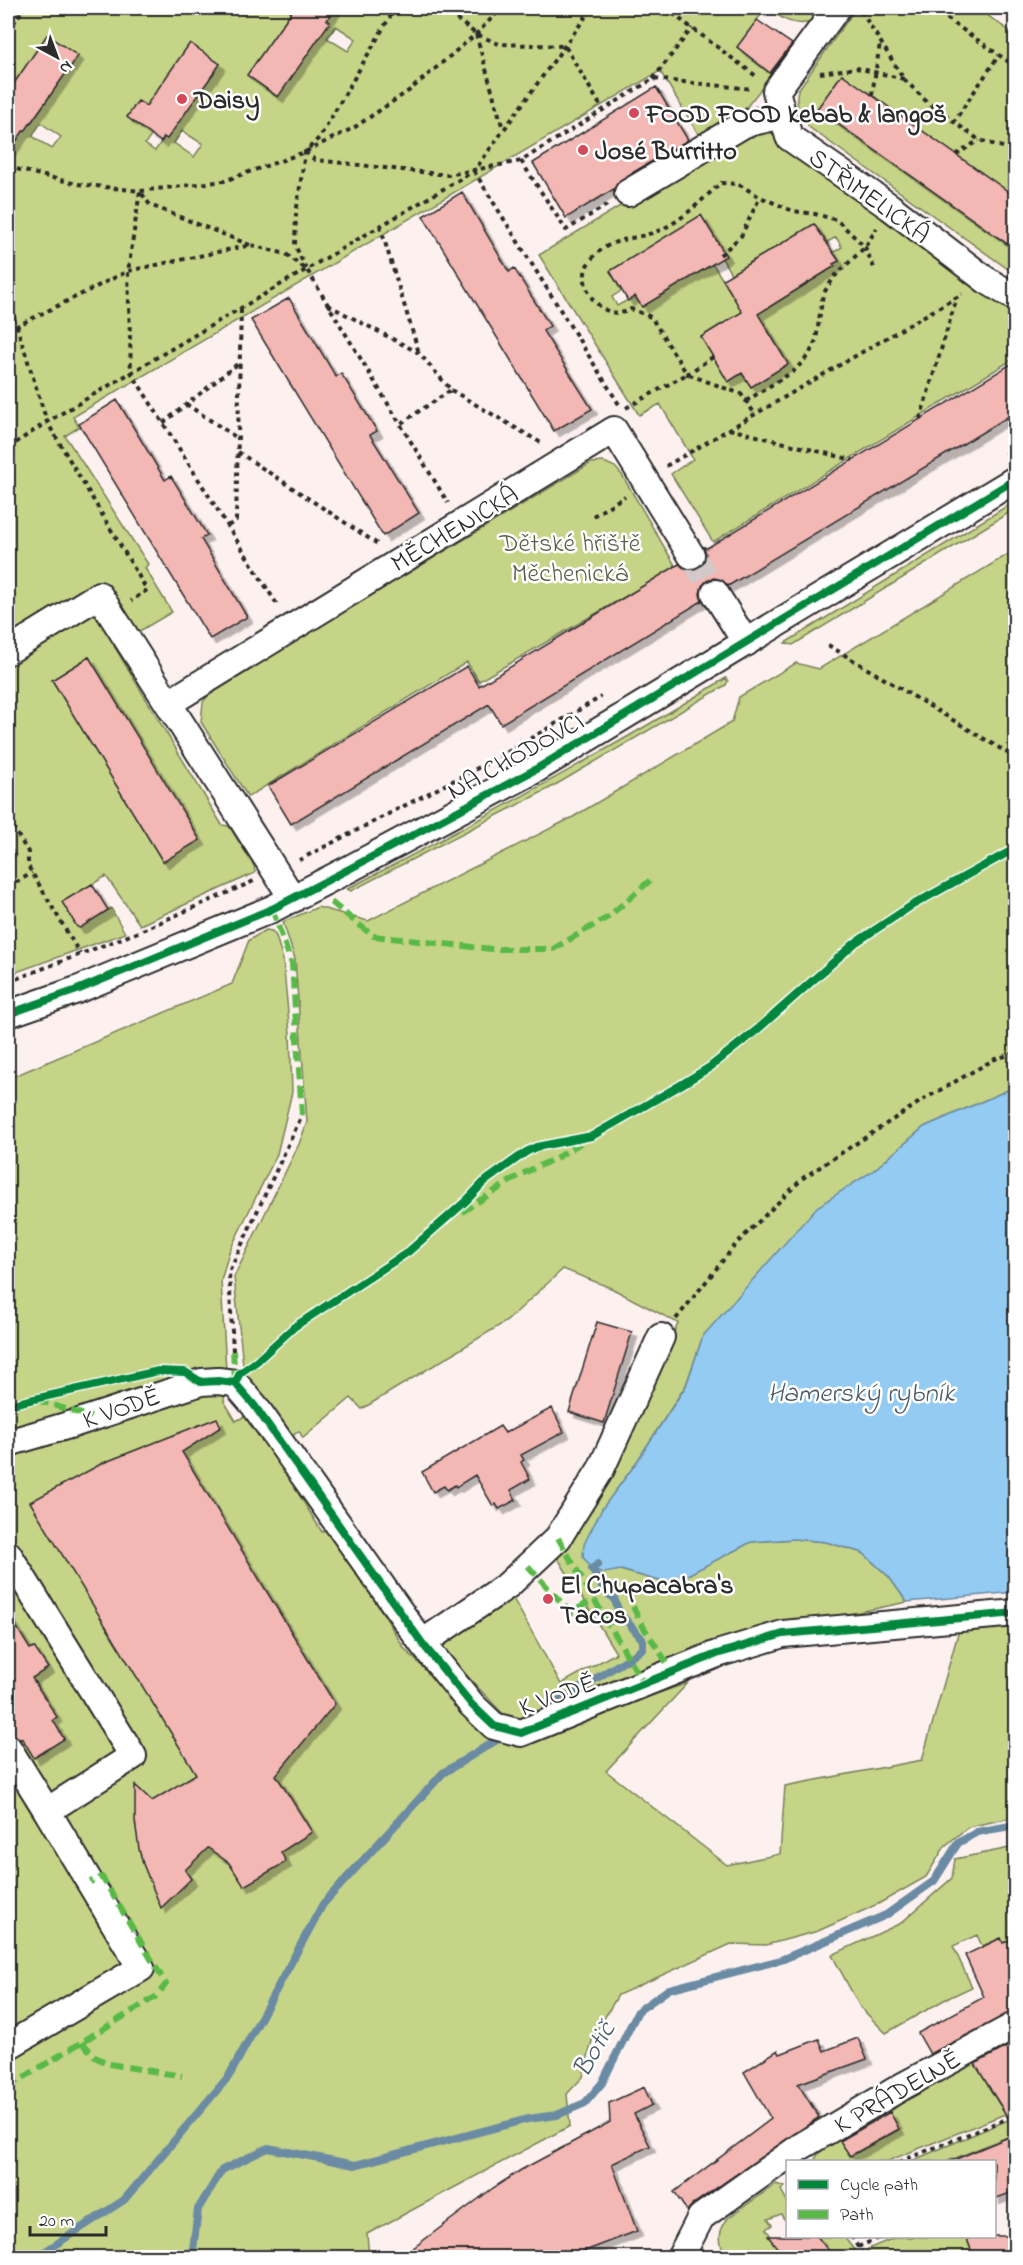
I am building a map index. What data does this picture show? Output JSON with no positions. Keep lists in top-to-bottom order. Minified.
{"streets":{"street":["STŘIMELICKÁ","MĚCHENICKÁ","NA CHODOVCI","K VODĚ","K PRÁDELNĚ"]},"water":["Hamerský rybník","Botič"],"parks":["Dětské hřiště Měchenická"],"places":["Daisy","FOOD FOOD kebab & langoš","José Burritto","El Chupacabra's Tacos"],"legend":["Cycle path","Path"],"scale_bar":"20 m","north":"bottom right"}
